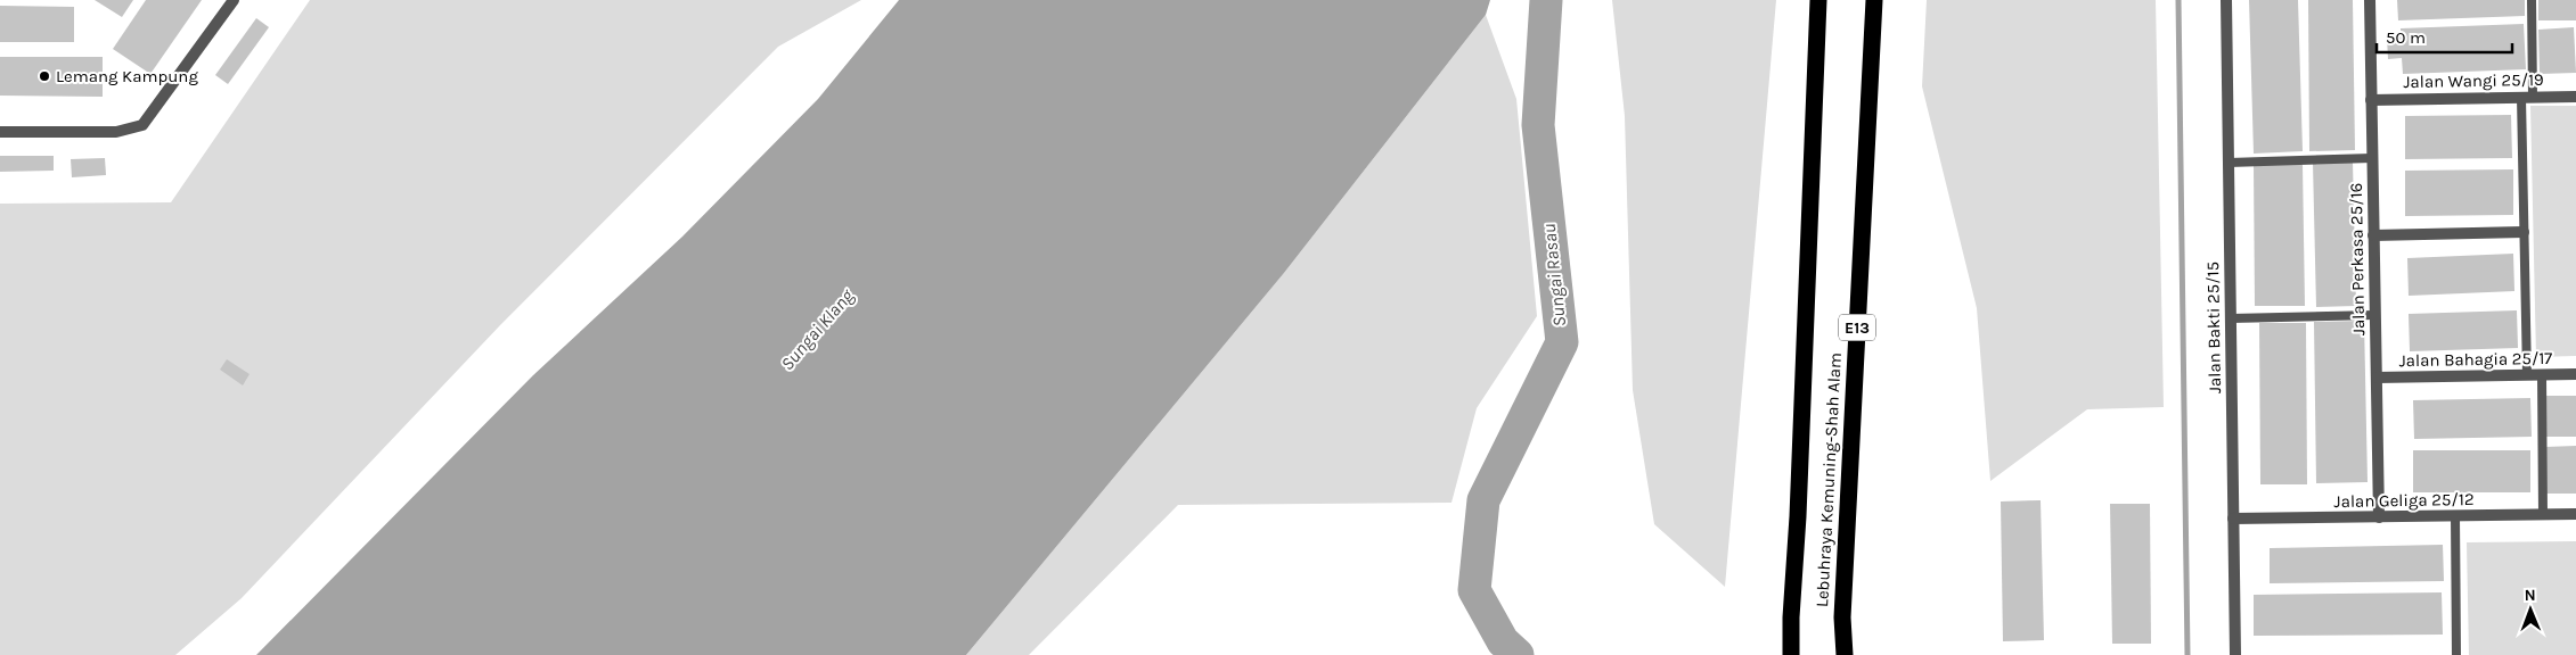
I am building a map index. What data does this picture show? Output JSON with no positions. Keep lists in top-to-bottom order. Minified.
{"streets":{"highway":["E13","Lebuhraya Kemuning-Shah Alam"],"street":["Jalan Wangi 25/19","Jalan Perkasa 25/16","Jalan Bakti 25/15","Jalan Bahagia 25/17","Jalan Geliga 25/12"]},"crossings":[["Jalan Wangi 25/19","Jalan Perkasa 25/16"],["Jalan Perkasa 25/16","Jalan Bahagia 25/17"],["Jalan Perkasa 25/16","Jalan Geliga 25/12"],["Jalan Bakti 25/15","Jalan Geliga 25/12"]],"water":["Sungai Rasau","Sungai Klang"],"places":["Lemang Kampung"],"scale_bar":"50 m","north":"top"}
